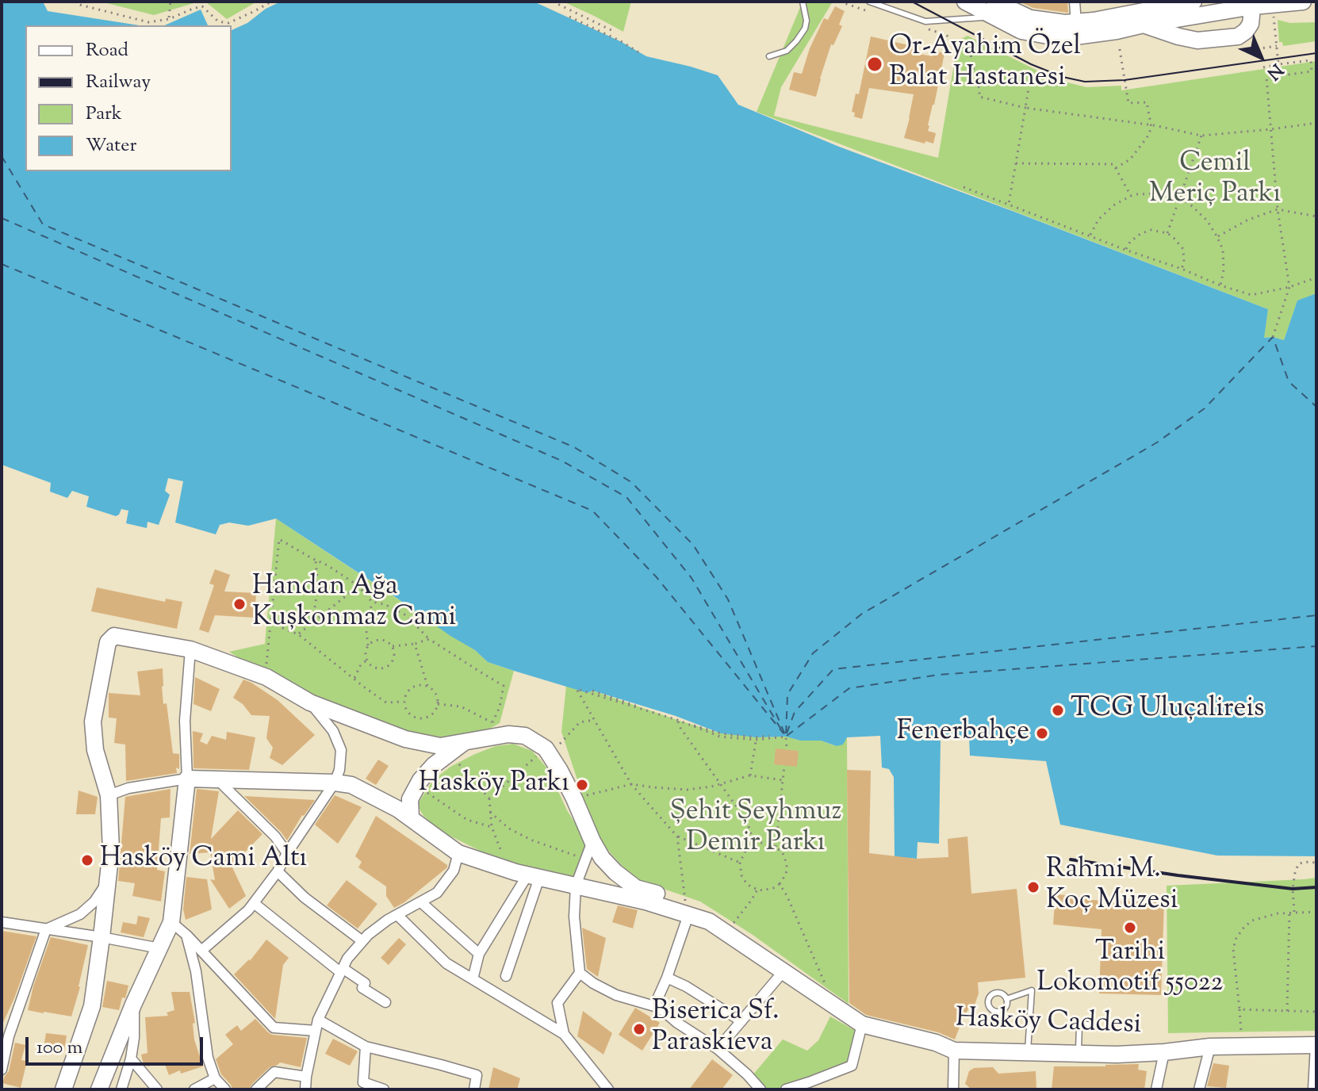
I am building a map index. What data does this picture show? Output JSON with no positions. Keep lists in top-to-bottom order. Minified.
{"streets":{"main road":["Hasköy Caddesi"]},"parks":["Cemil Meriç Parkı","Şehit Şeyhmuz Demir Parkı"],"places":["Or-Ayahim Özel Balat Hastanesi","Handan Ağa Kuşkonmaz Cami","TCG Uluçalireis","Fenerbahçe","Hasköy Parkı","Hasköy Cami Altı","Rahmi M. Koç Müzesi","Tarihi Lokomotif 55022","Biserica Sf. Paraskieva"],"legend":["Road","Railway","Park","Water"],"scale_bar":"100 m","north":"bottom right"}
